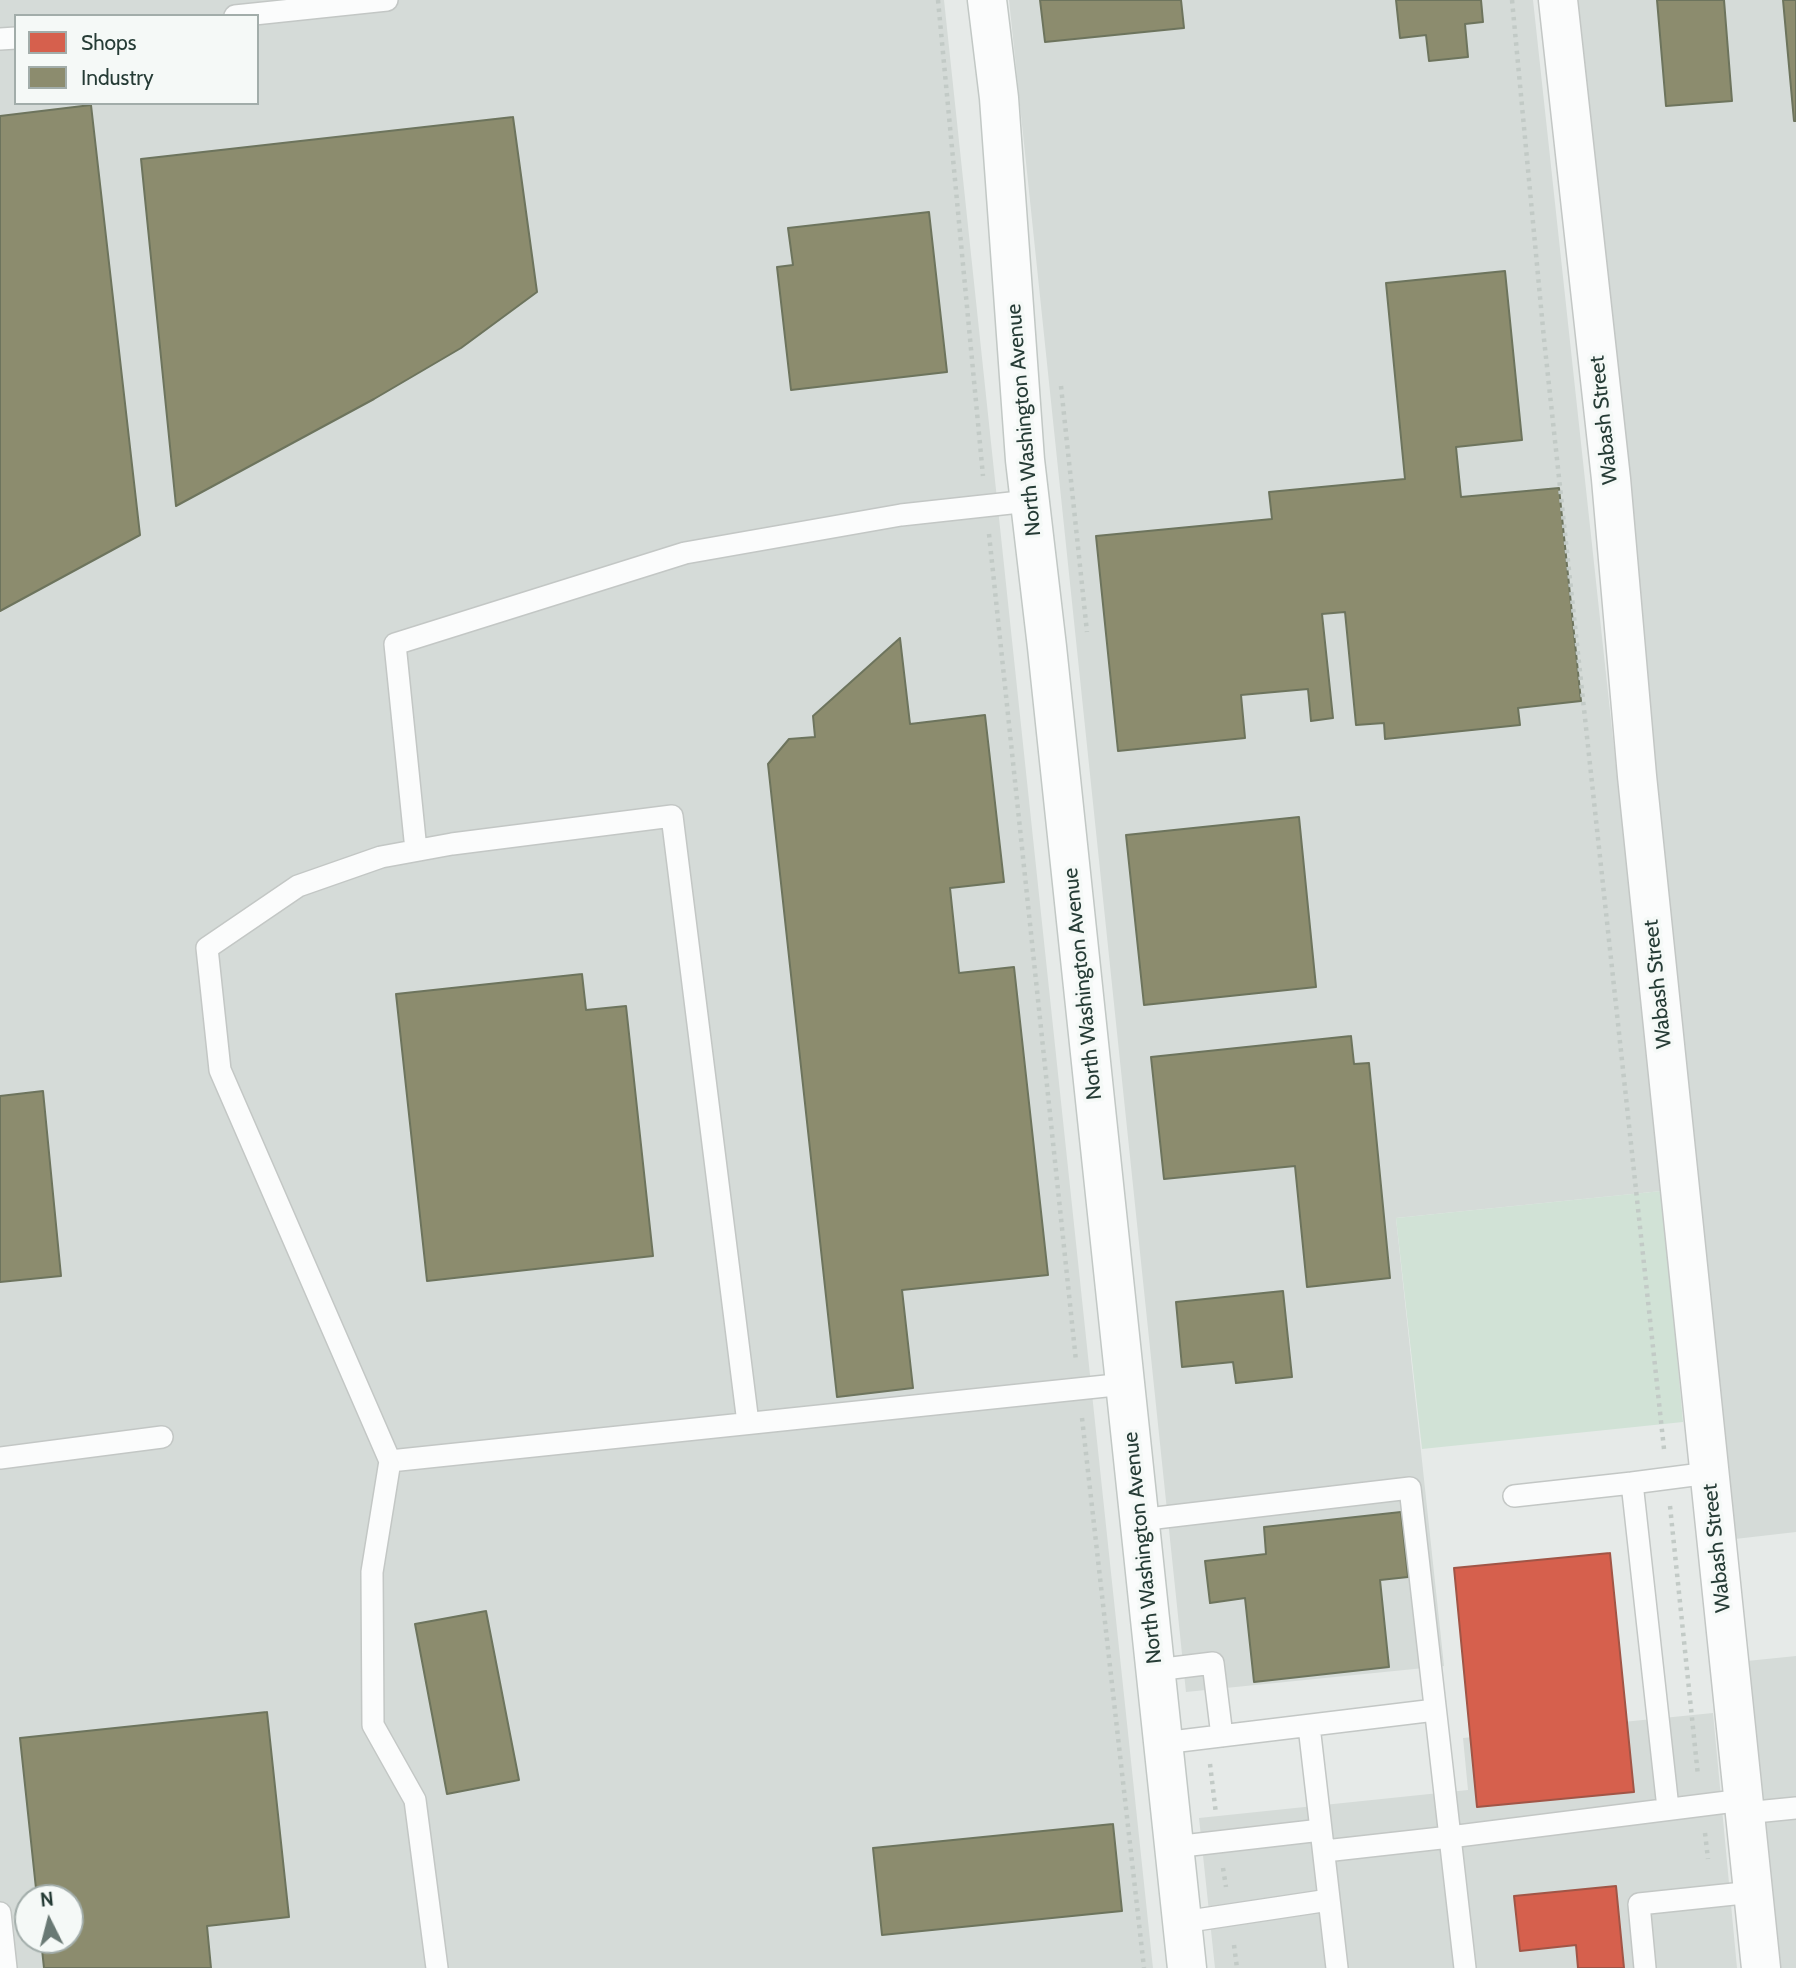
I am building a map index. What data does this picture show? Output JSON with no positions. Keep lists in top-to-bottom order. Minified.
{"streets":{"street":["North Washington Avenue","Wabash Street"]},"legend":["Shops","Industry"],"north":"top"}
